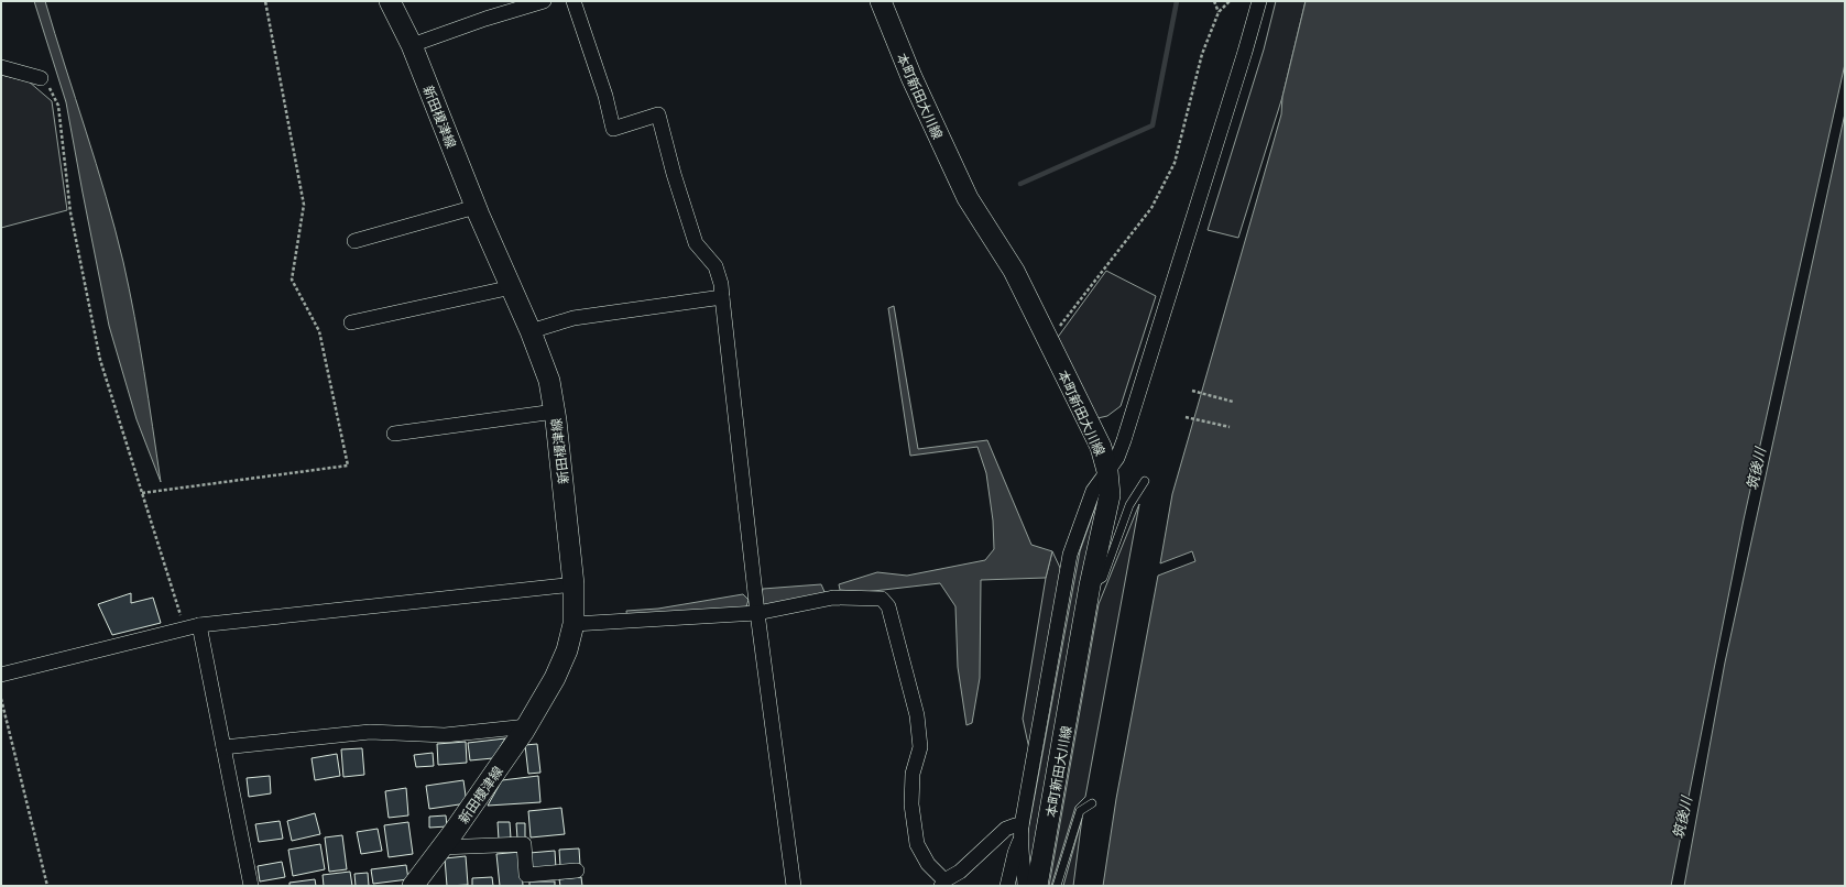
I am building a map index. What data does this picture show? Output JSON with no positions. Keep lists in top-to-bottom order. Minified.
{"streets":{"main road":["本町新田大川線","新田榎津線"]},"water":["筑後川"]}
